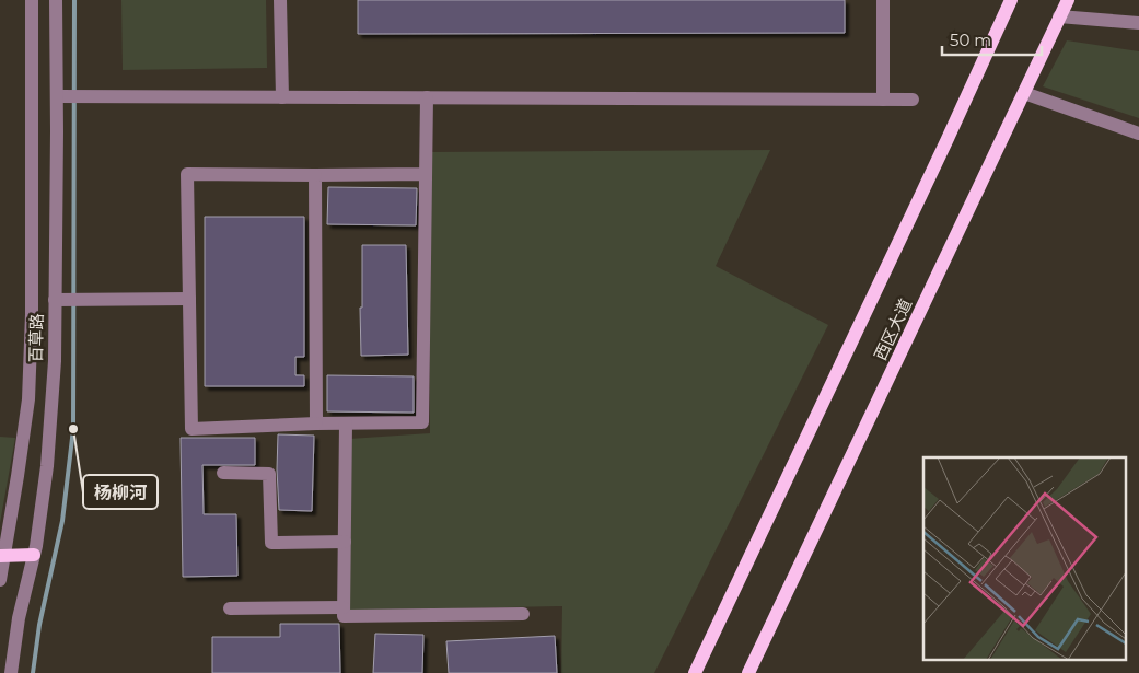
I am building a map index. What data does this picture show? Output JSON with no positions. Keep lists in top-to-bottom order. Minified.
{"streets":{"main road":["西区大道"],"street":["百草路"]},"places":["杨柳河"],"scale_bar":"50 m"}
